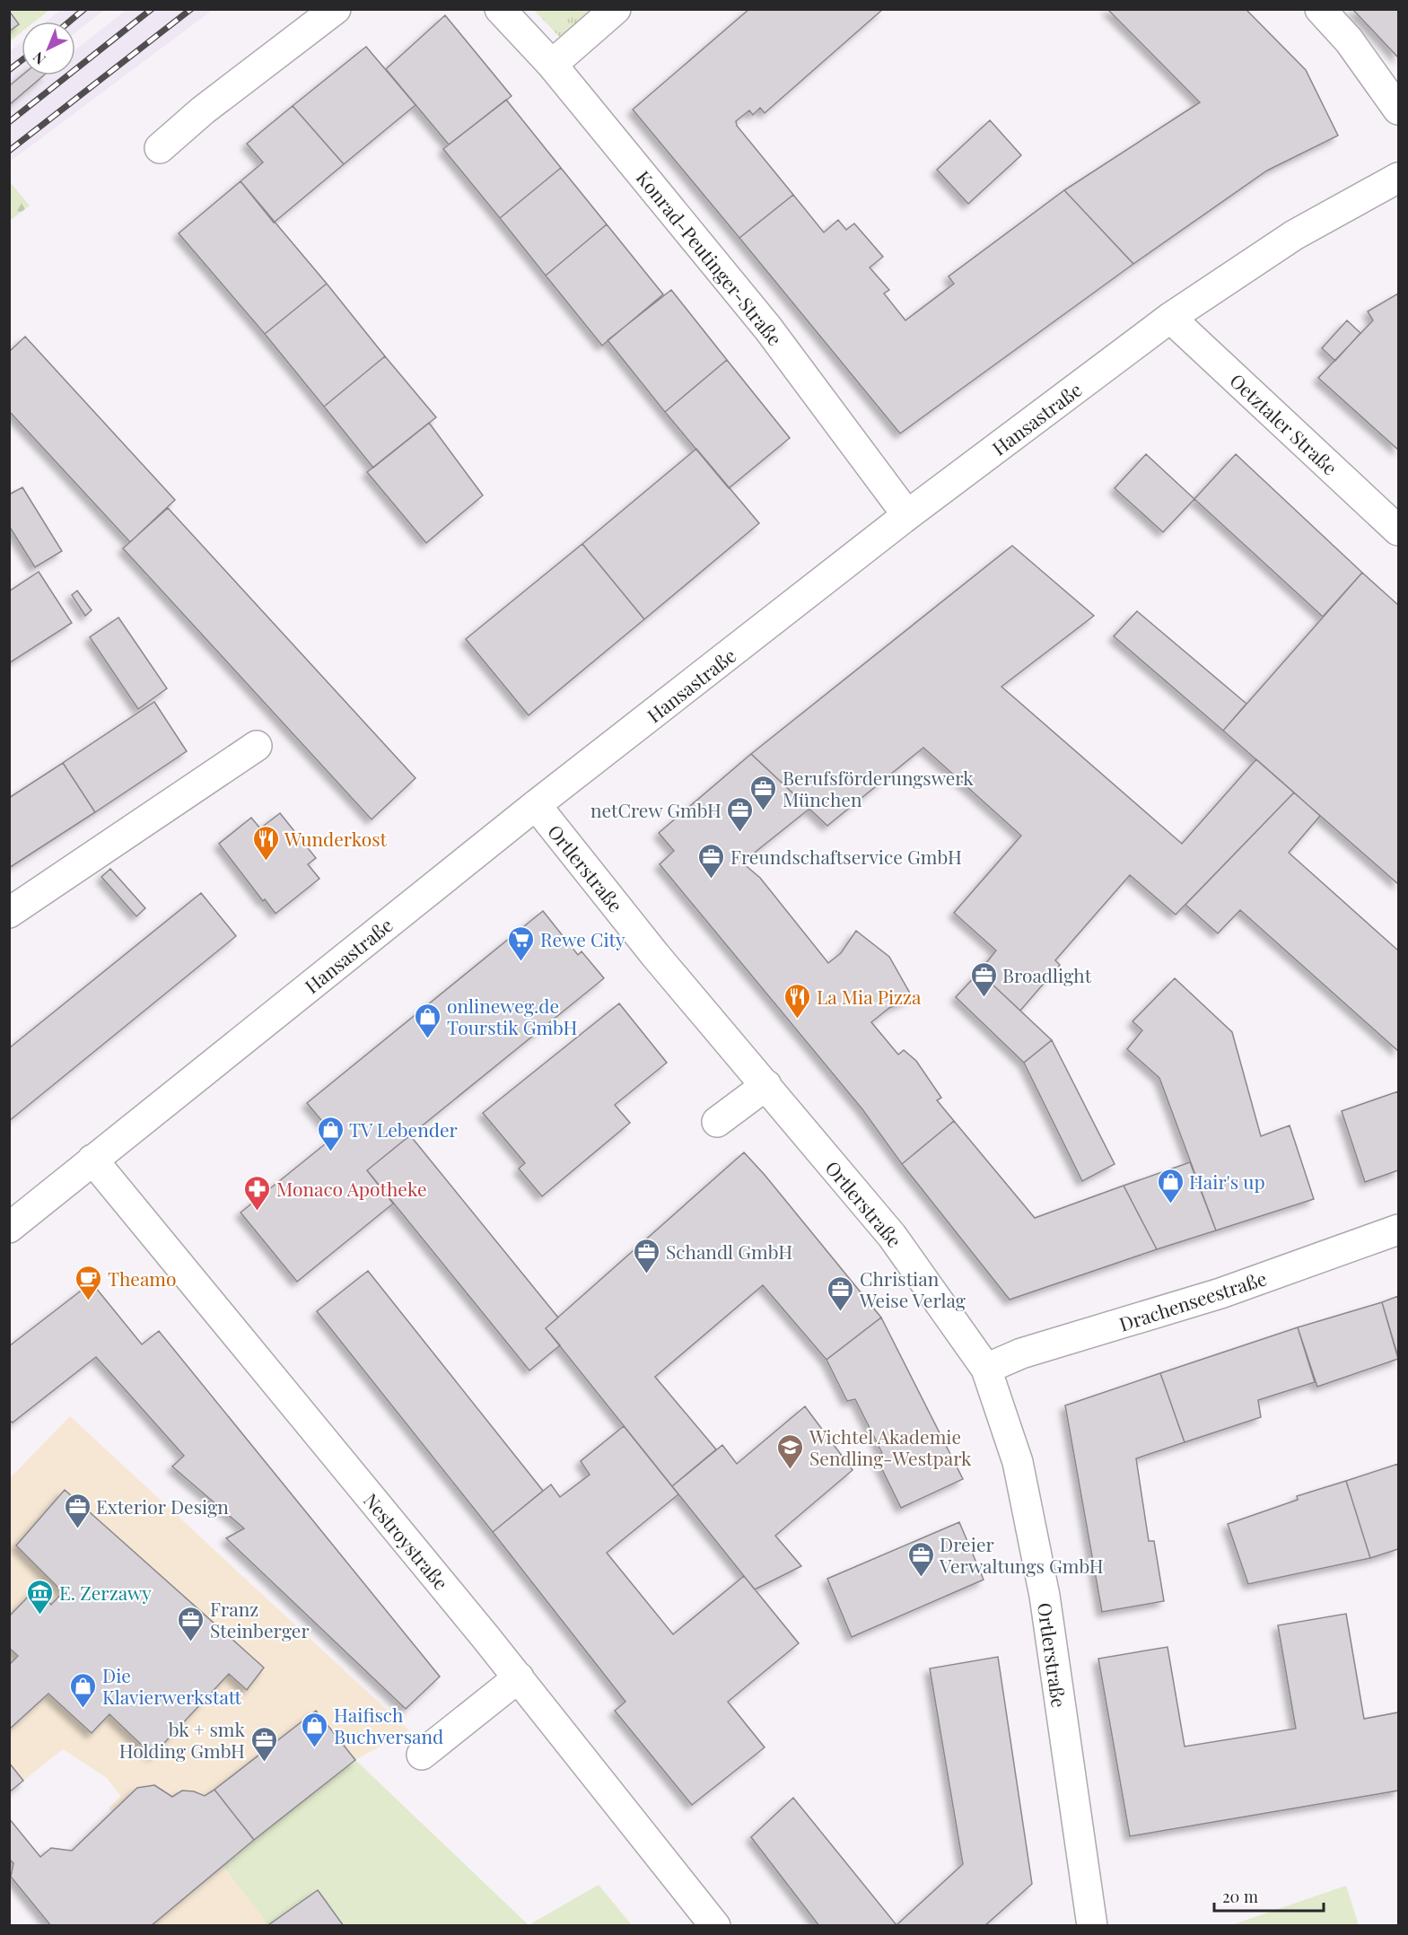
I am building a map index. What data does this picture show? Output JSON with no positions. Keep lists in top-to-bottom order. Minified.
{"streets":{"street":["Konrad-Peutinger-Straße","Hansastraße","Oetztaler Straße","Ortlerstraße","Drachenseestraße","Nestroystraße"]},"crossings":[["Konrad-Peutinger-Straße","Hansastraße"],["Hansastraße","Oetztaler Straße"],["Hansastraße","Ortlerstraße"],["Hansastraße","Nestroystraße"],["Ortlerstraße","Drachenseestraße"]],"places":{"office":["Berufsförderungswerk München","netCrew GmbH","Freundschaftservice GmbH","Broadlight","Schandl GmbH","Christian Weise Verlag","Exterior Design","Dreier Verwaltungs GmbH","Franz Steinberger","bk + smk Holding GmbH"],"restaurant":["Wunderkost","La Mia Pizza"],"supermarket":["Rewe City"],"shop":["onlineweg.de Tourstik GmbH","TV Lebender","Hair's up","Die Klavierwerkstatt","Haifisch Buchversand"],"pharmacy":["Monaco Apotheke"],"cafe":["Theamo"],"school or university":["Wichtel Akademie Sendling-Westpark"],"museum":["E. Zerzawy"]},"scale_bar":"20 m","north":"bottom left"}
